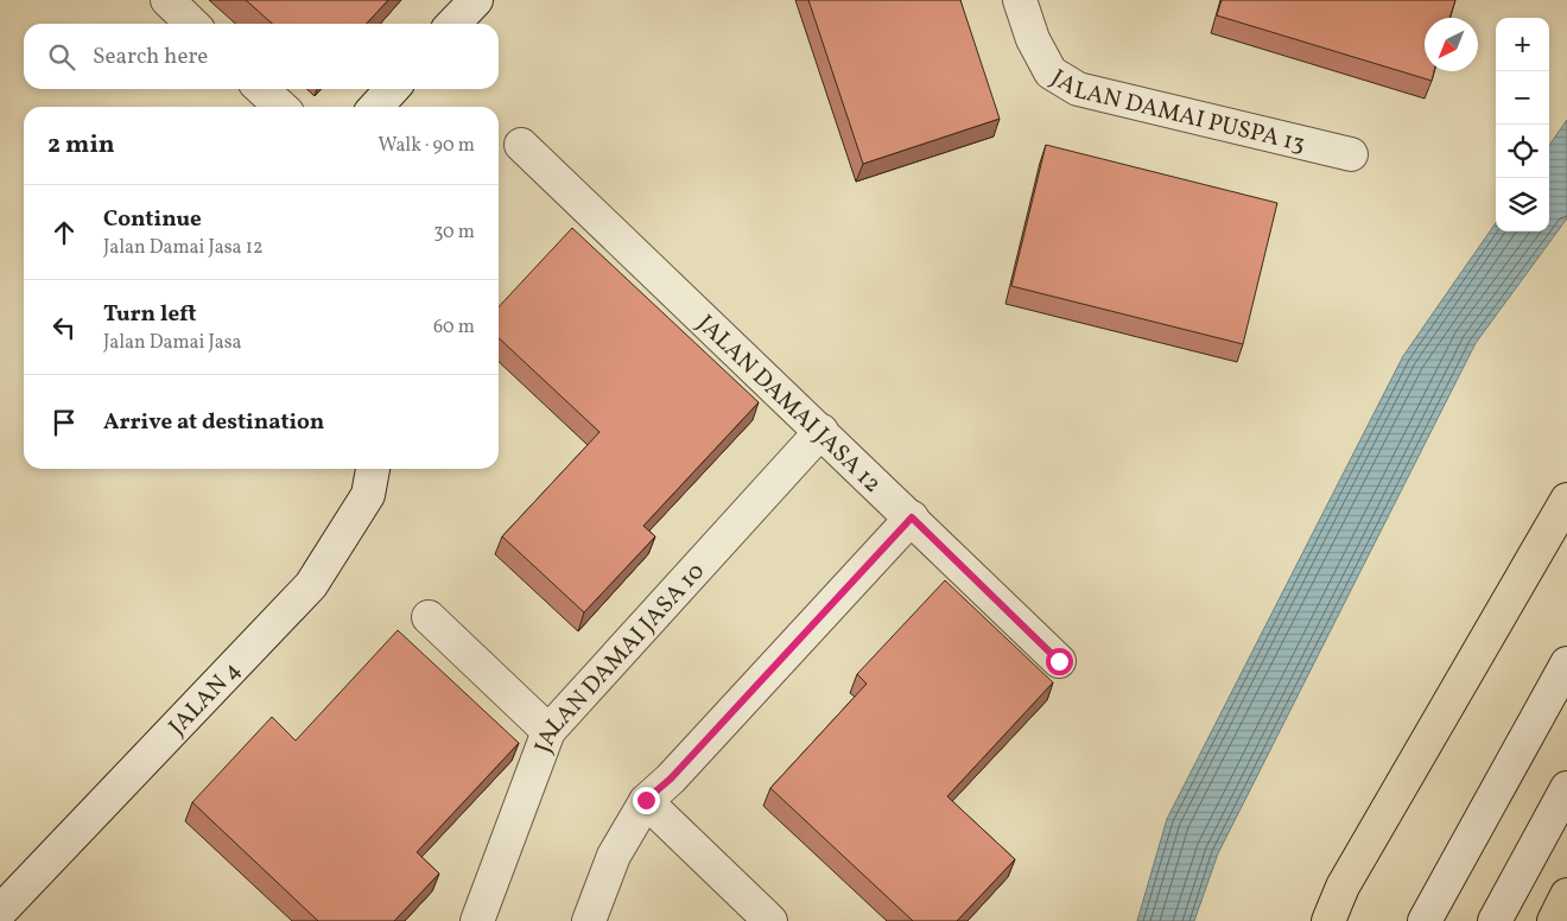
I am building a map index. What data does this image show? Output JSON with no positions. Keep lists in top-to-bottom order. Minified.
{"streets":{"street":["JALAN DAMAI PUSPA 13","JALAN DAMAI JASA 12","JALAN DAMAI JASA 10","JALAN 4"]},"crossings":[["JALAN DAMAI JASA 12","JALAN DAMAI JASA 10"]],"north":"bottom left","page":{"map_buttons":["+","−"],"search":"Search here","heading":["2 min","Walk · 90 m"],"list":[["Continue","Jalan Damai Jasa 12","30 m"],["Turn left","Jalan Damai Jasa","60 m"],"Arrive at destination"]}}
